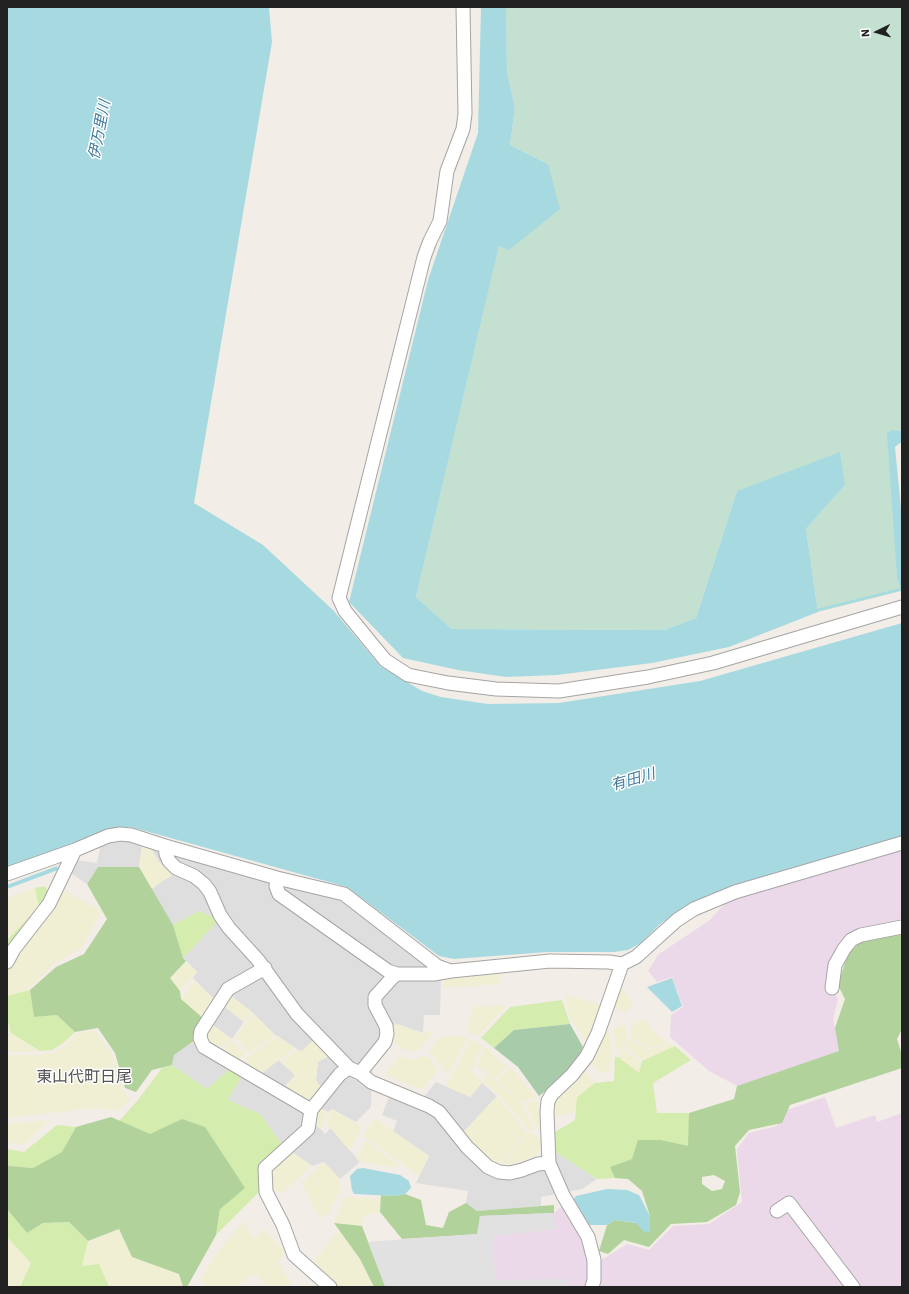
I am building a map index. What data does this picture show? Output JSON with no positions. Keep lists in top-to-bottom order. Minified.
{"districts":["東山代町日尾"],"water":["伊万里川","有田川"],"north":"left"}
